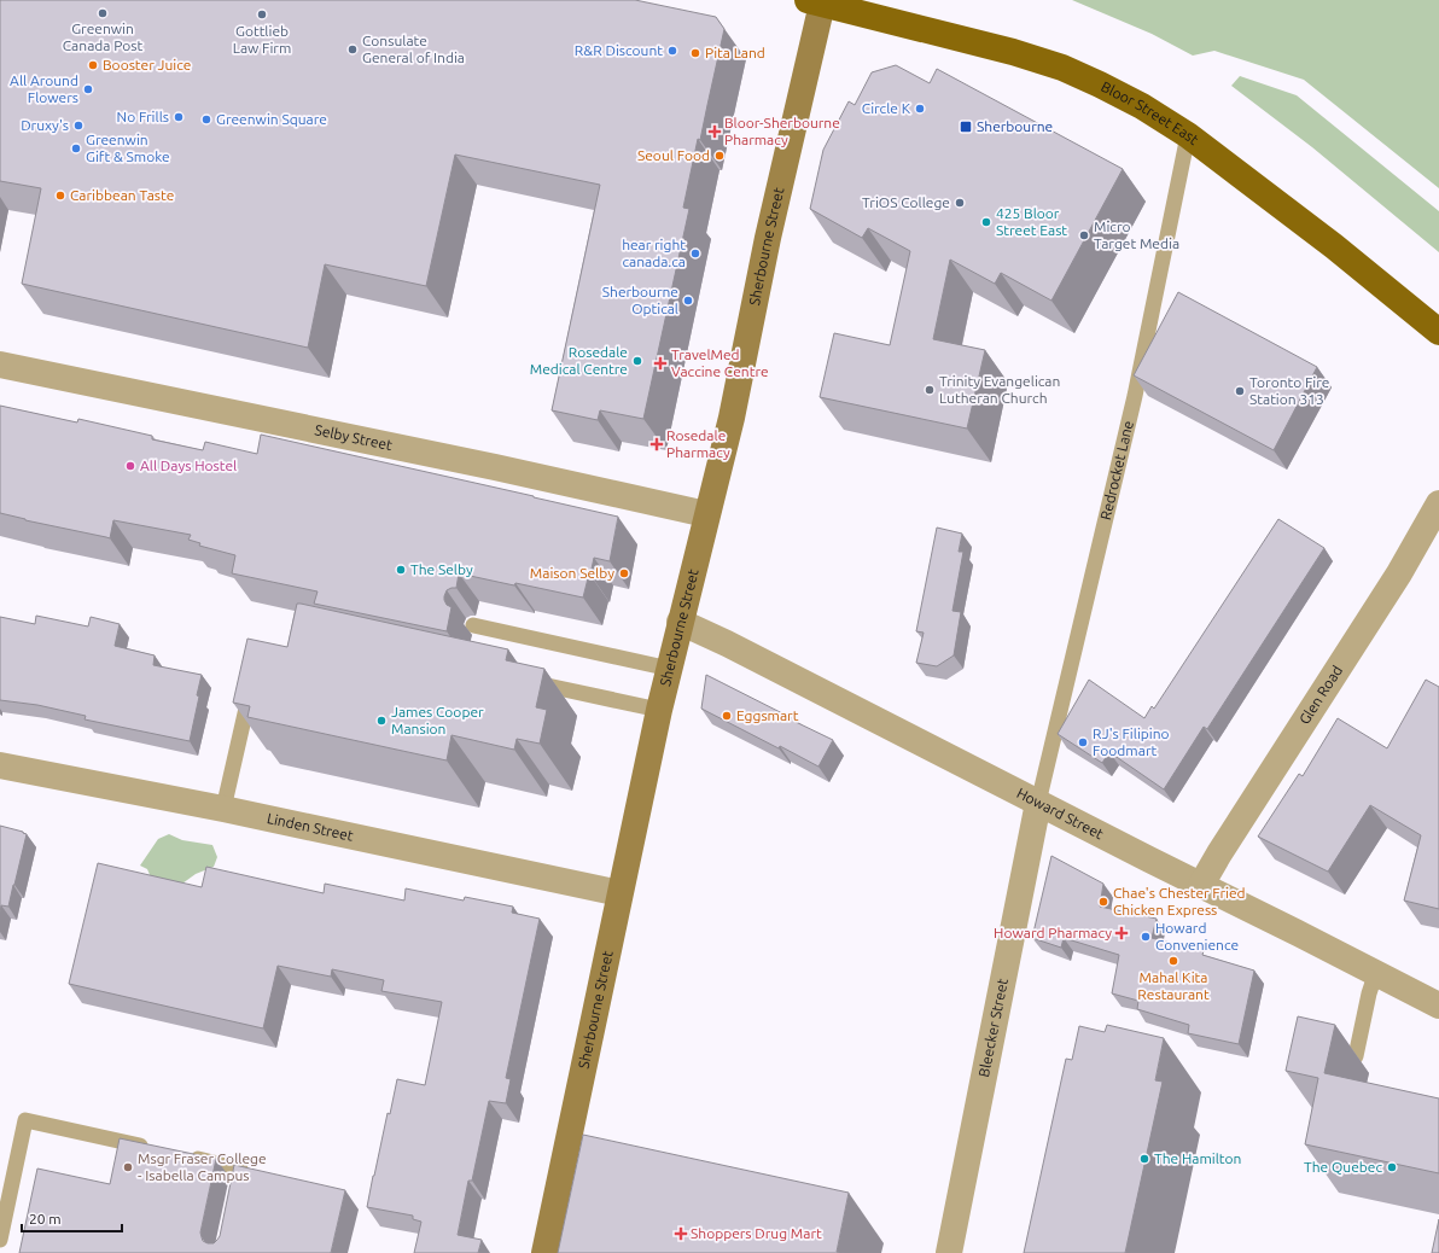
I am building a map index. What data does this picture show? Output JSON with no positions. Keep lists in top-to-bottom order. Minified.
{"streets":{"main road":["Bloor Street East"],"street":["Sherbourne Street","Selby Street","Glen Road","Howard Street","Linden Street","Bleecker Street"],"lane":["Redrocket Lane"]},"crossings":[["Bloor Street East","Sherbourne Street"],["Bloor Street East","Redrocket Lane"],["Sherbourne Street","Selby Street"],["Sherbourne Street","Howard Street"],["Sherbourne Street","Linden Street"],["Redrocket Lane","Howard Street"],["Redrocket Lane","Bleecker Street"],["Glen Road","Howard Street"],["Howard Street","Bleecker Street"]],"places":{"other":["Greenwin Canada Post","Gottlieb Law Firm","Consulate General of India","R&R Discount","Pita Land","Booster Juice","All Around Flowers","Circle K","No Frills","Greenwin Square","Druxy's","Greenwin Gift & Smoke","Seoul Food","Caribbean Taste","TriOS College","425 Bloor Street East","Micro Target Media","hear right canada.ca","Sherbourne Optical","Rosedale Medical Centre","Trinity Evangelican Lutheran Church","Toronto Fire Station 313","All Days Hostel","The Selby","Maison Selby","Eggsmart","James Cooper Mansion","RJ's Filipino Foodmart","Chae's Chester Fried Chicken Express","Howard Convenience","Mahal Kita Restaurant","The Hamilton","Msgr Fraser College - Isabella Campus","The Quebec"],"transit":["Sherbourne"],"health":["Bloor-Sherbourne Pharmacy","TravelMed Vaccine Centre","Rosedale Pharmacy","Howard Pharmacy","Shoppers Drug Mart"]},"scale_bar":"20 m"}
